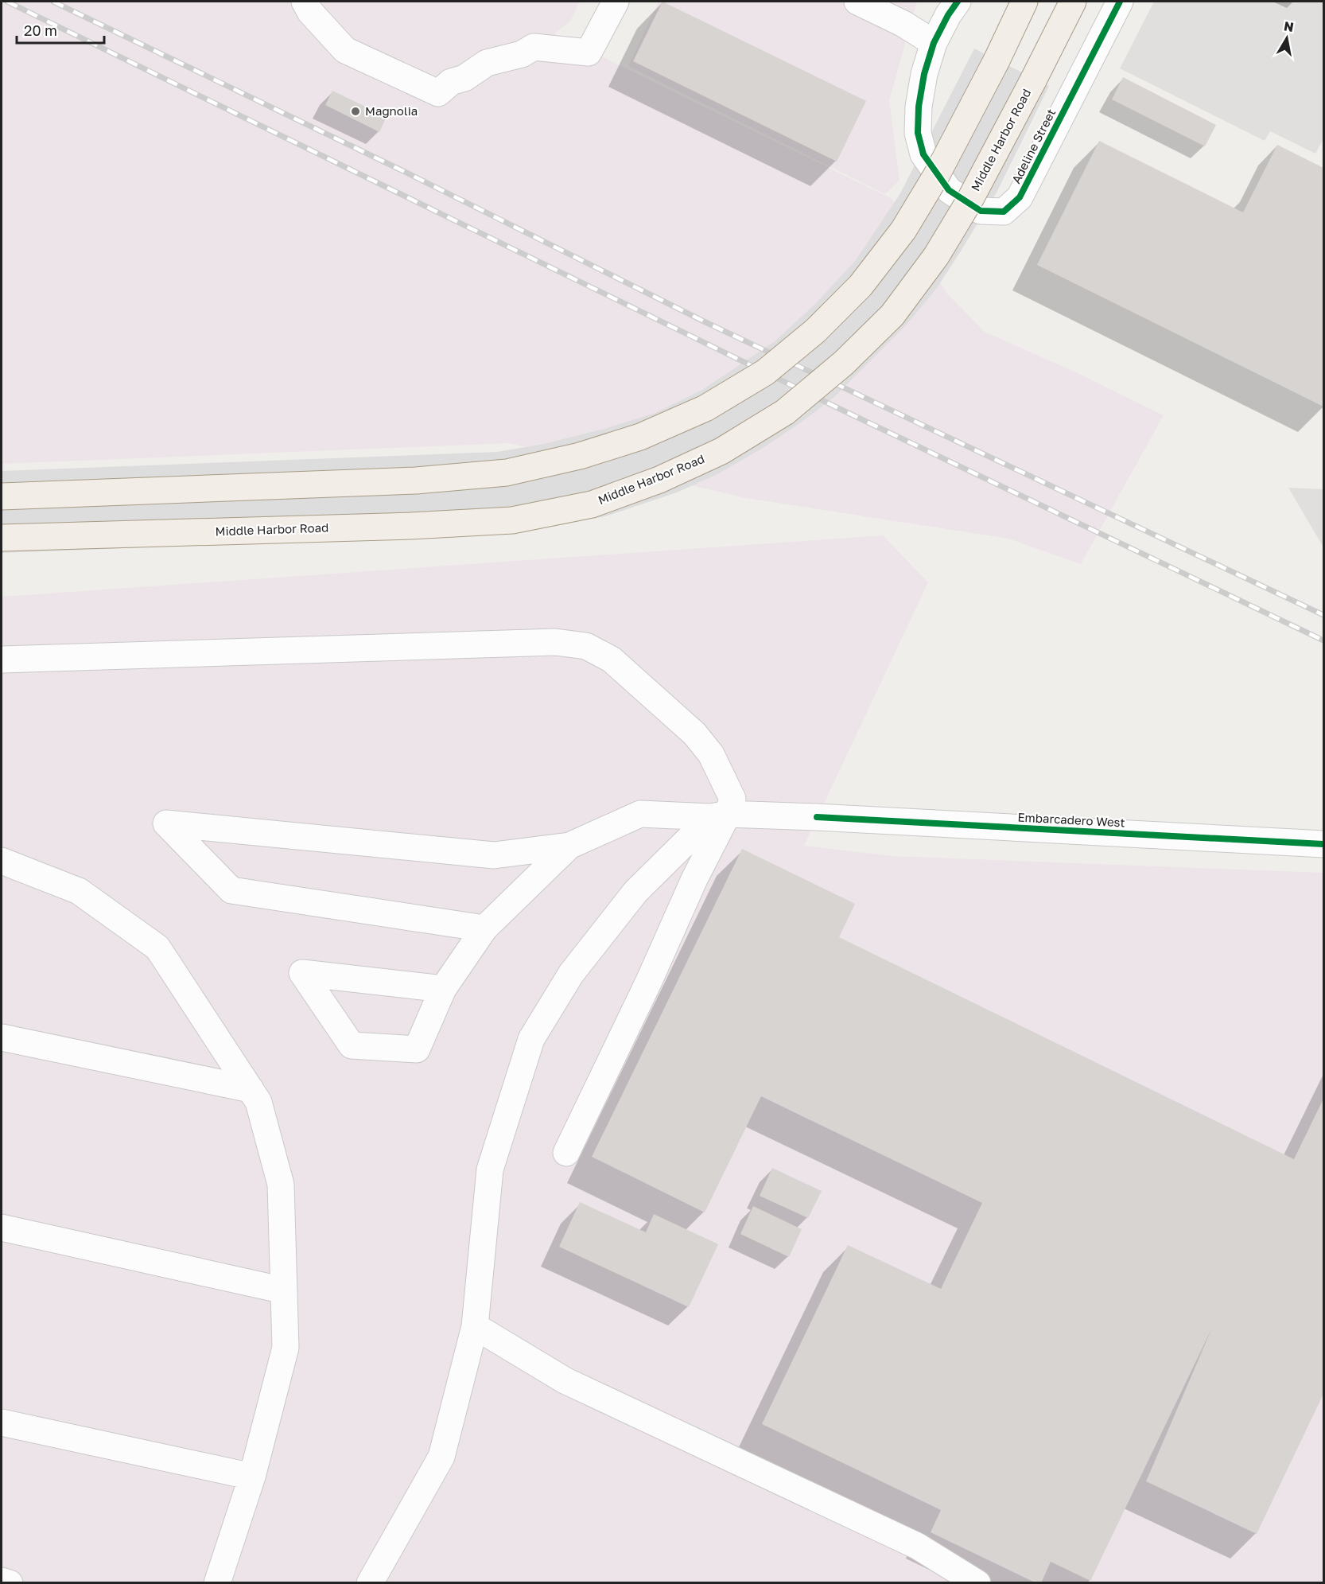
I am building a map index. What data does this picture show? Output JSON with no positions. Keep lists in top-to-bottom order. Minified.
{"streets":{"main road":["Middle Harbor Road"],"street":["Adeline Street","Embarcadero West"]},"places":["Magnolia"],"scale_bar":"20 m","north":"top"}
